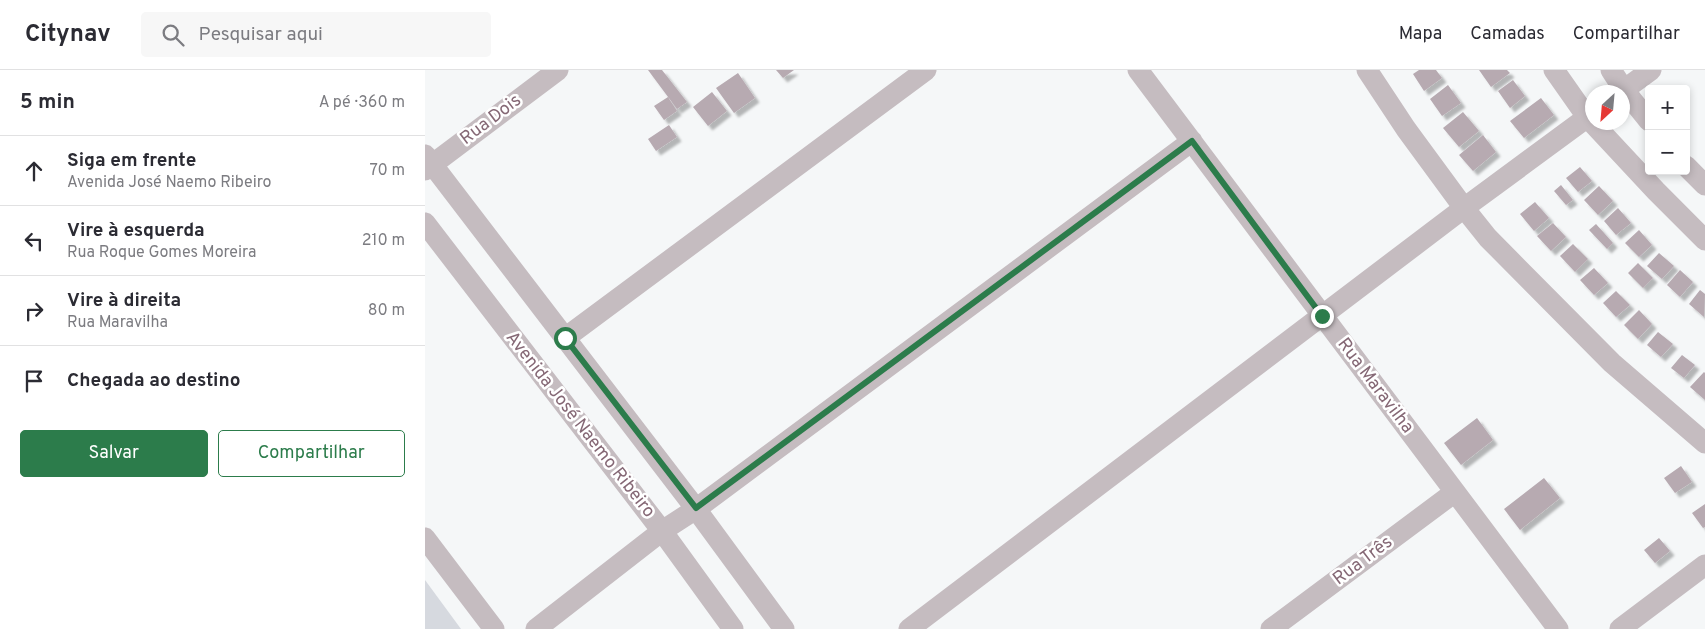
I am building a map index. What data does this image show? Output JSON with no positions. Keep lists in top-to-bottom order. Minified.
{"streets":{"street":["Rua Dois","Rua Maravilha","Avenida José Naemo Ribeiro","Rua Três"]},"crossings":[["Rua Maravilha","Rua Três"]],"north":"bottom left","page":{"header":"Citynav","search":"Pesquisar aqui","nav":["Mapa","Camadas","Compartilhar"],"heading":["5 min","A pé · 360 m"],"map_buttons":["+","−"],"list":[["Siga em frente","Avenida José Naemo Ribeiro","70 m"],["Vire à esquerda","Rua Roque Gomes Moreira","210 m"],["Vire à direita","Rua Maravilha","80 m"],"Chegada ao destino"],"buttons":["Salvar","Compartilhar"]}}
